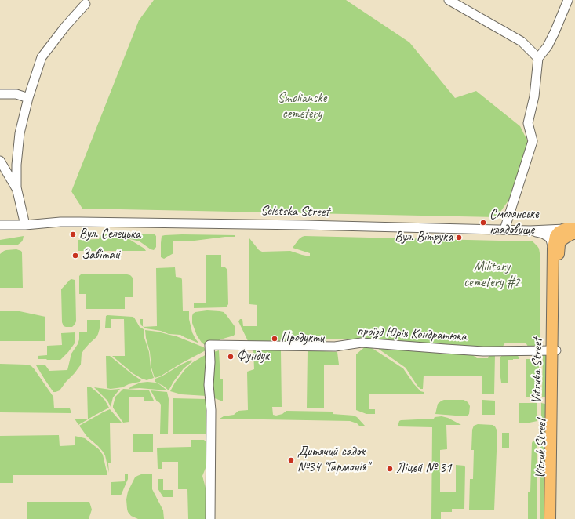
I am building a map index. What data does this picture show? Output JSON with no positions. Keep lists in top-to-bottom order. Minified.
{"streets":{"main road":["Vitruka Street","Vitruk Street"],"street":["Seletska Street","проїзд Юрія Кондратюка"]},"crossings":[["Seletska Street","Vitruka Street"],["проїзд Юрія Кондратюка","Vitruka Street"],["проїзд Юрія Кондратюка","Vitruk Street"],["Vitruka Street","Vitruk Street"]],"parks":["Smolianske cemetery","Military cemetery #2"],"places":["Смолянське кладовище","Вул. Селецька","Вул. Вітрука","Завітай","Продукти","Фундук","Дитячий садок №34 \"Гармонія\"","Ліцей № 31"]}
